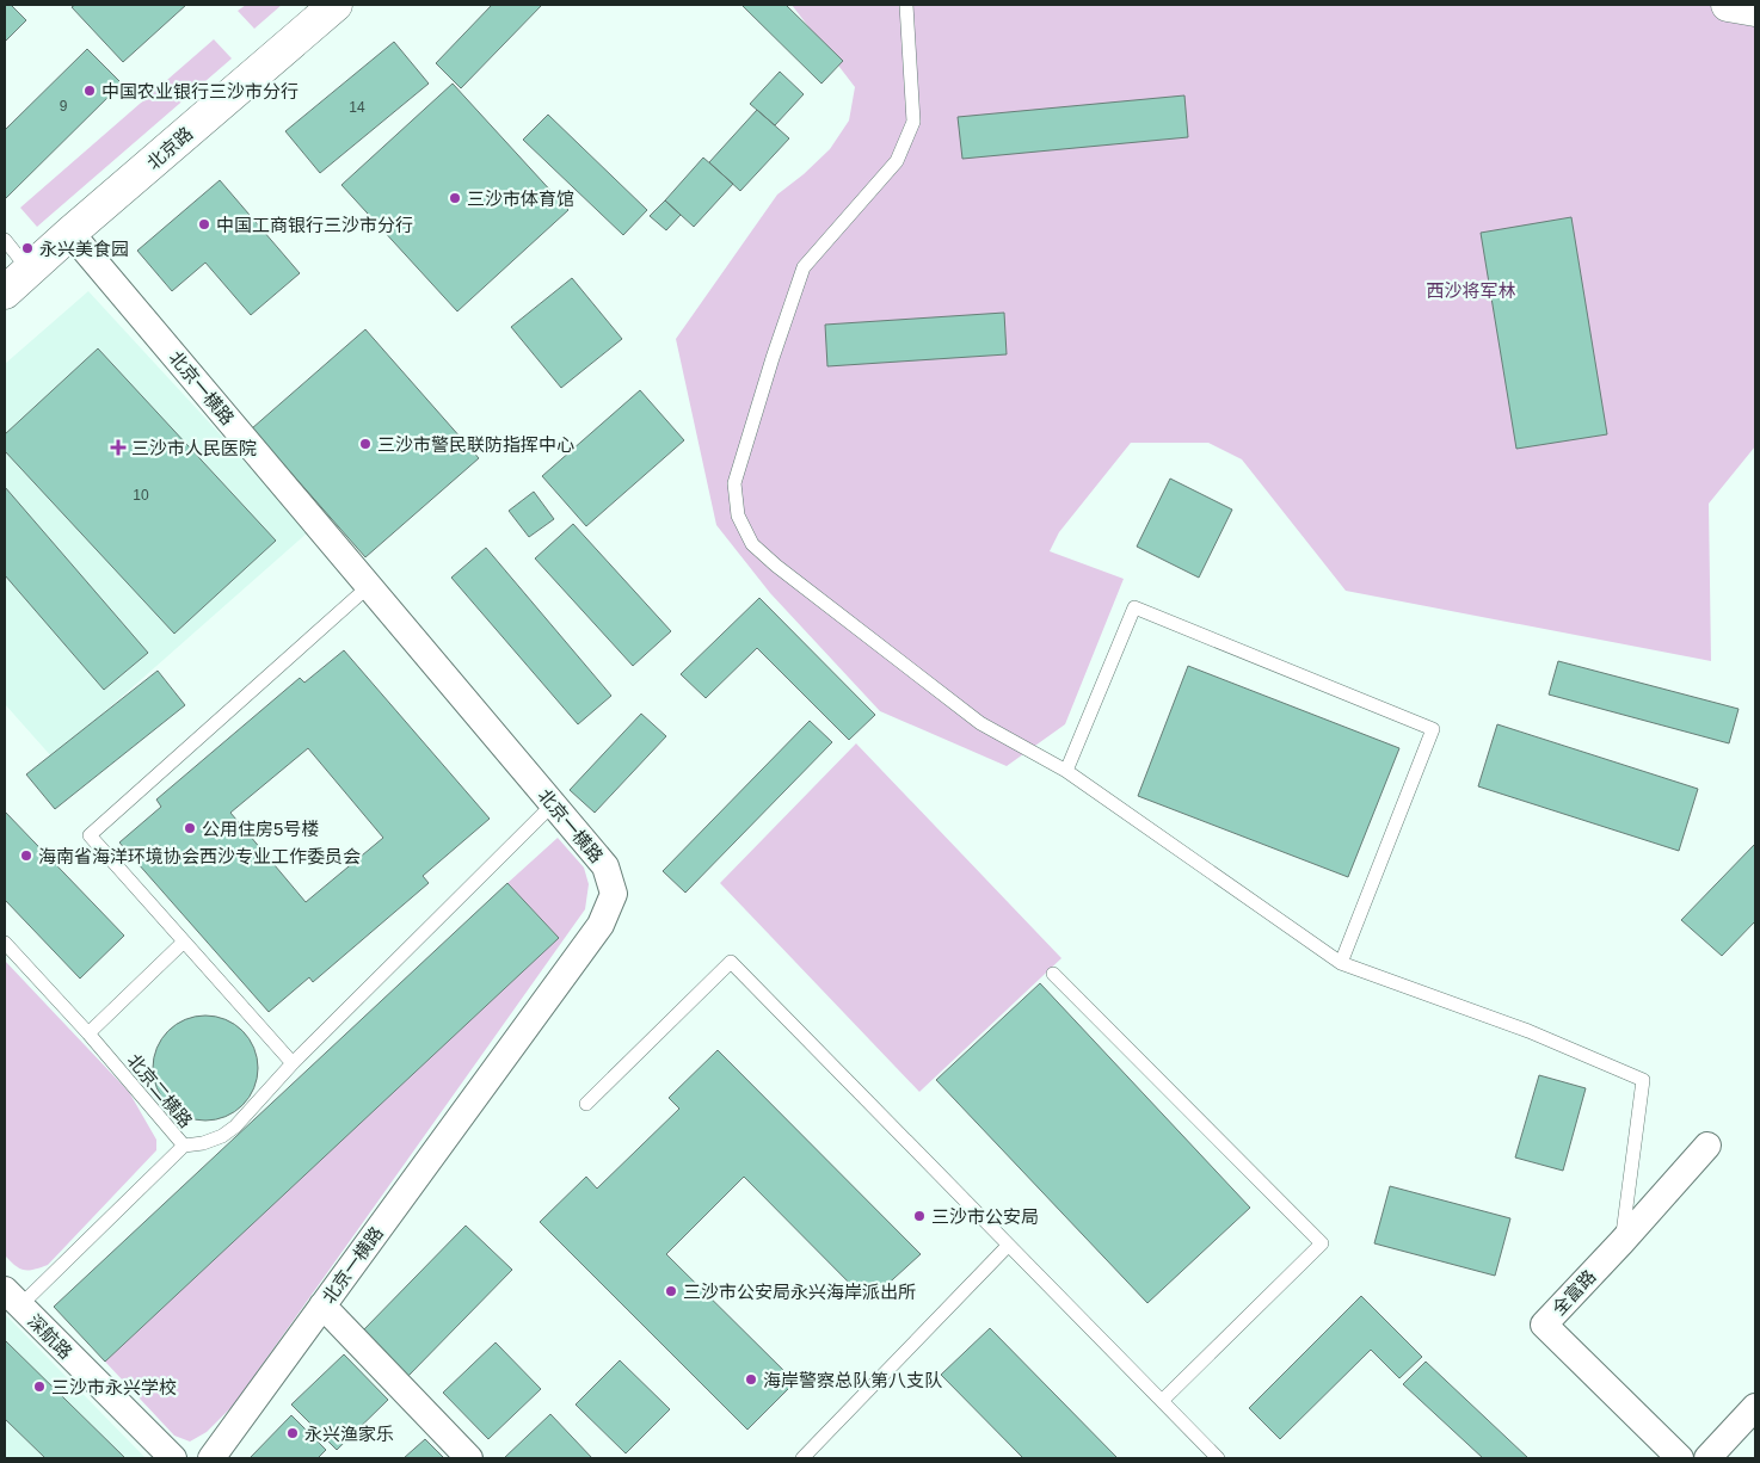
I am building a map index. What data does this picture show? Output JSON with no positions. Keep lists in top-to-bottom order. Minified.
{"streets":{"street":["北京路","北京一横路","全富路","深航路"],"lane":["北京二横路"]},"crossings":[["北京路","北京一横路"],["北京二横路","深航路"]],"parks":["西沙将军林"],"places":{"other":["中国农业银行三沙市分行","三沙市体育馆","中国工商银行三沙市分行","永兴美食园","三沙市警民联防指挥中心","公用住房5号楼","海南省海洋环境协会西沙专业工作委员会","三沙市公安局","三沙市公安局永兴海岸派出所","海岸警察总队第八支队","三沙市永兴学校","永兴渔家乐"],"health":["三沙市人民医院"]},"house_numbers":["9","14","10"]}
